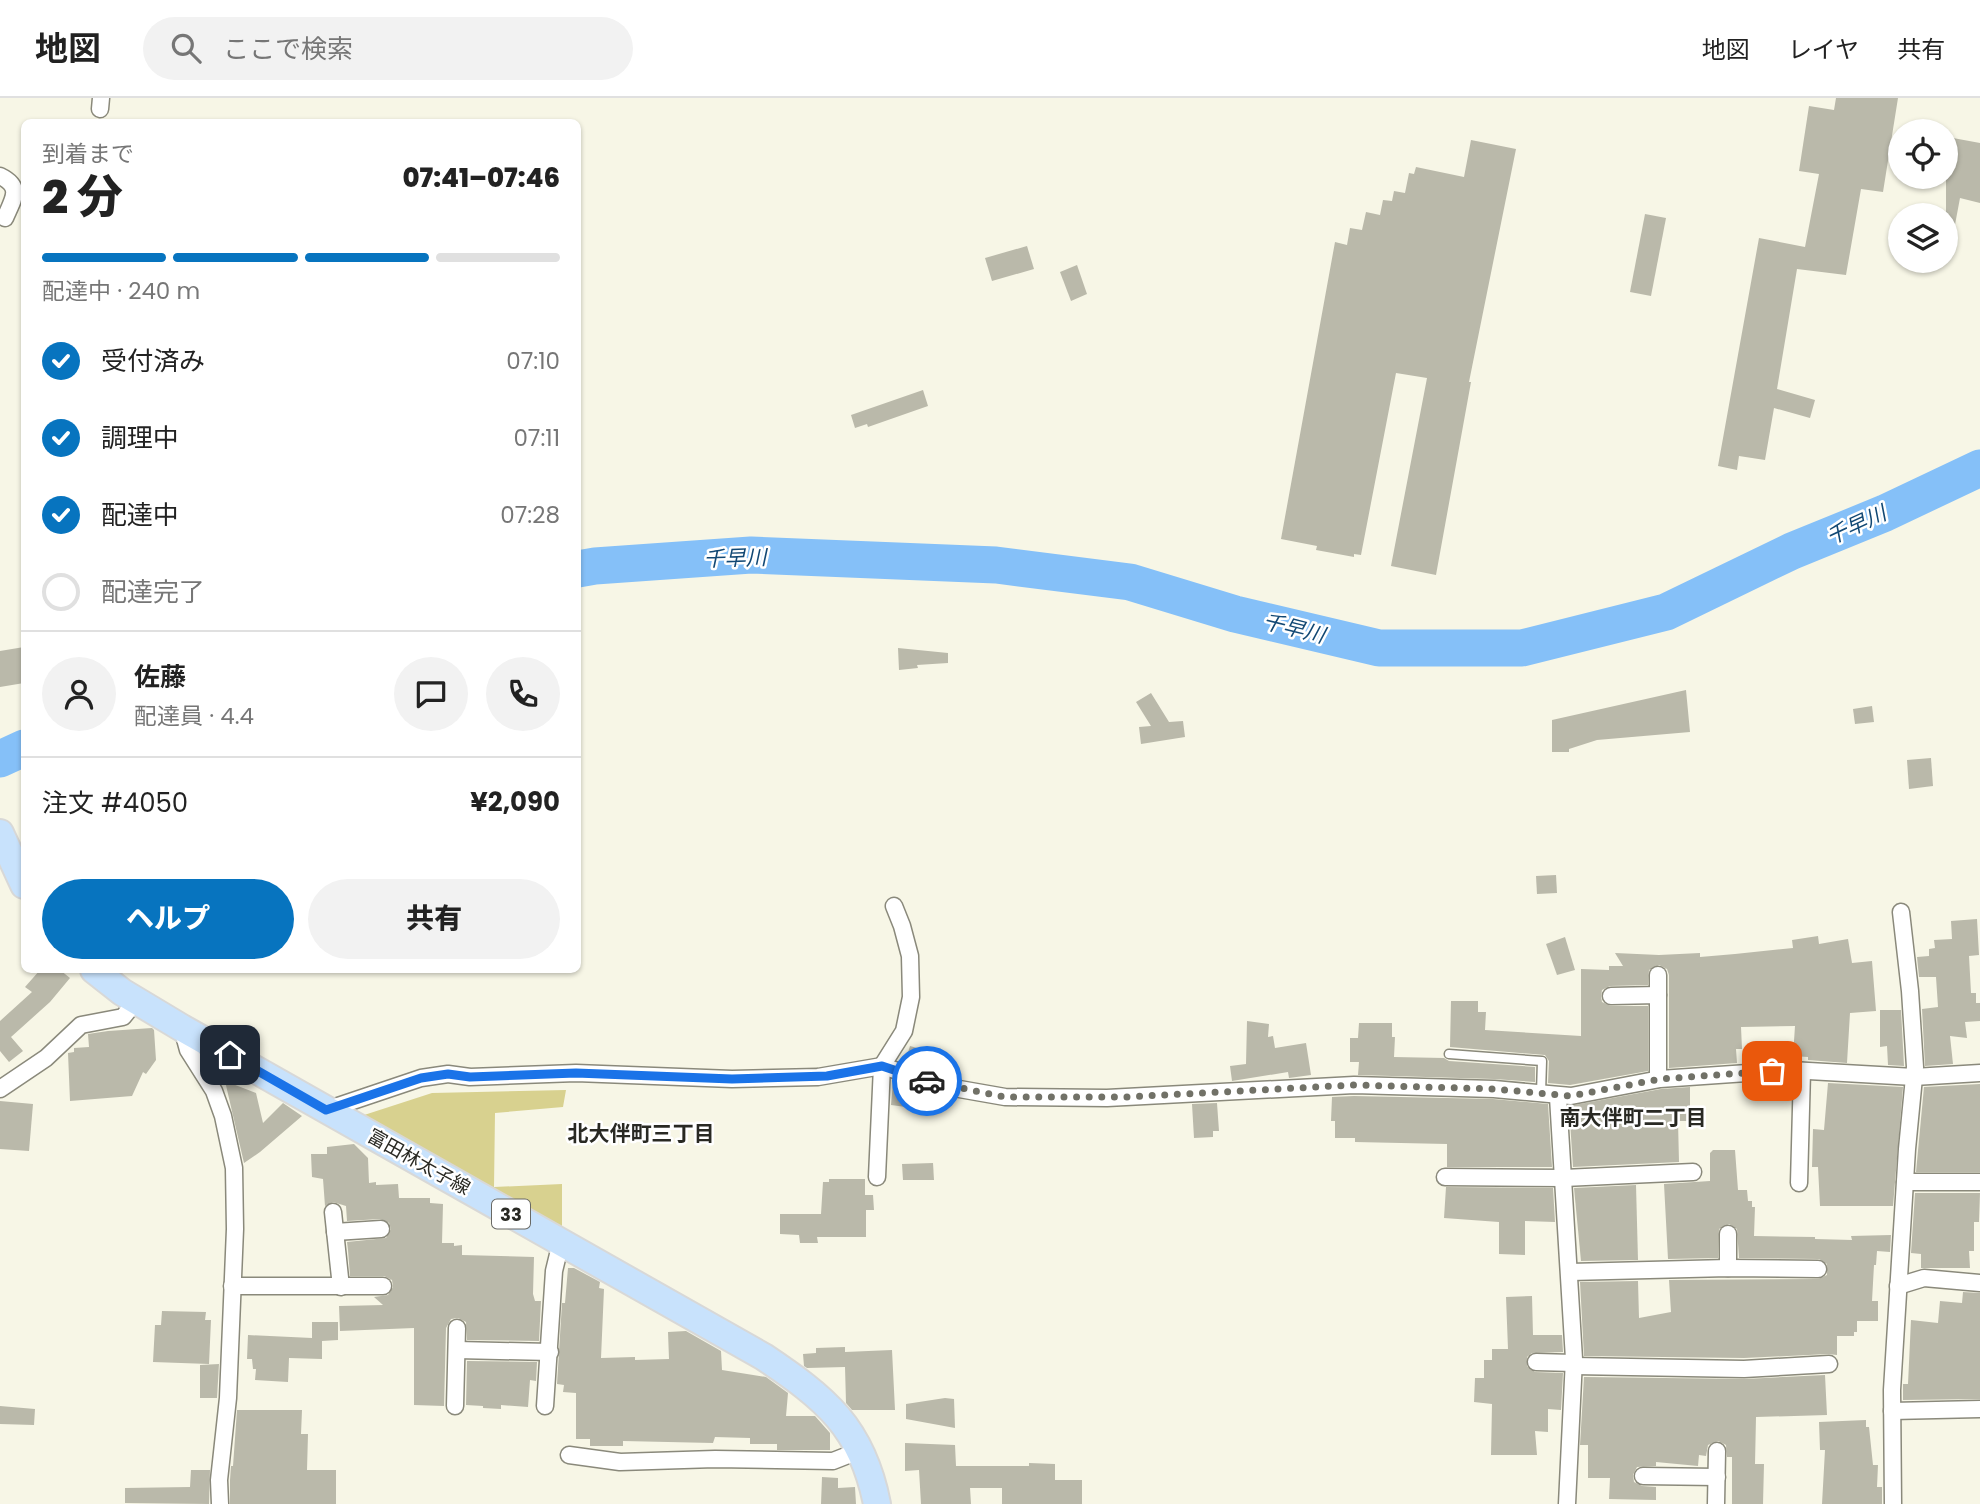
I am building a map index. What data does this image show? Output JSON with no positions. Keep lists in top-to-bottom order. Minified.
{"streets":{"main road":["富田林太子線","33"]},"districts":["南大伴町二丁目","北大伴町三丁目"],"water":["千早川"],"page":{"header":"地図","search":"ここで検索","nav":["地図","レイヤ","共有"],"heading":["2 分","到着まで","07:41–07:46"],"panel":["佐藤","配達員 · 4.4","注文 #4050","¥2,090"],"bar":"配達中 · 240 m","list":[["受付済み","07:10"],["調理中","07:11"],["配達中","07:28"],"配達完了"],"buttons":["ヘルプ","共有"]}}
